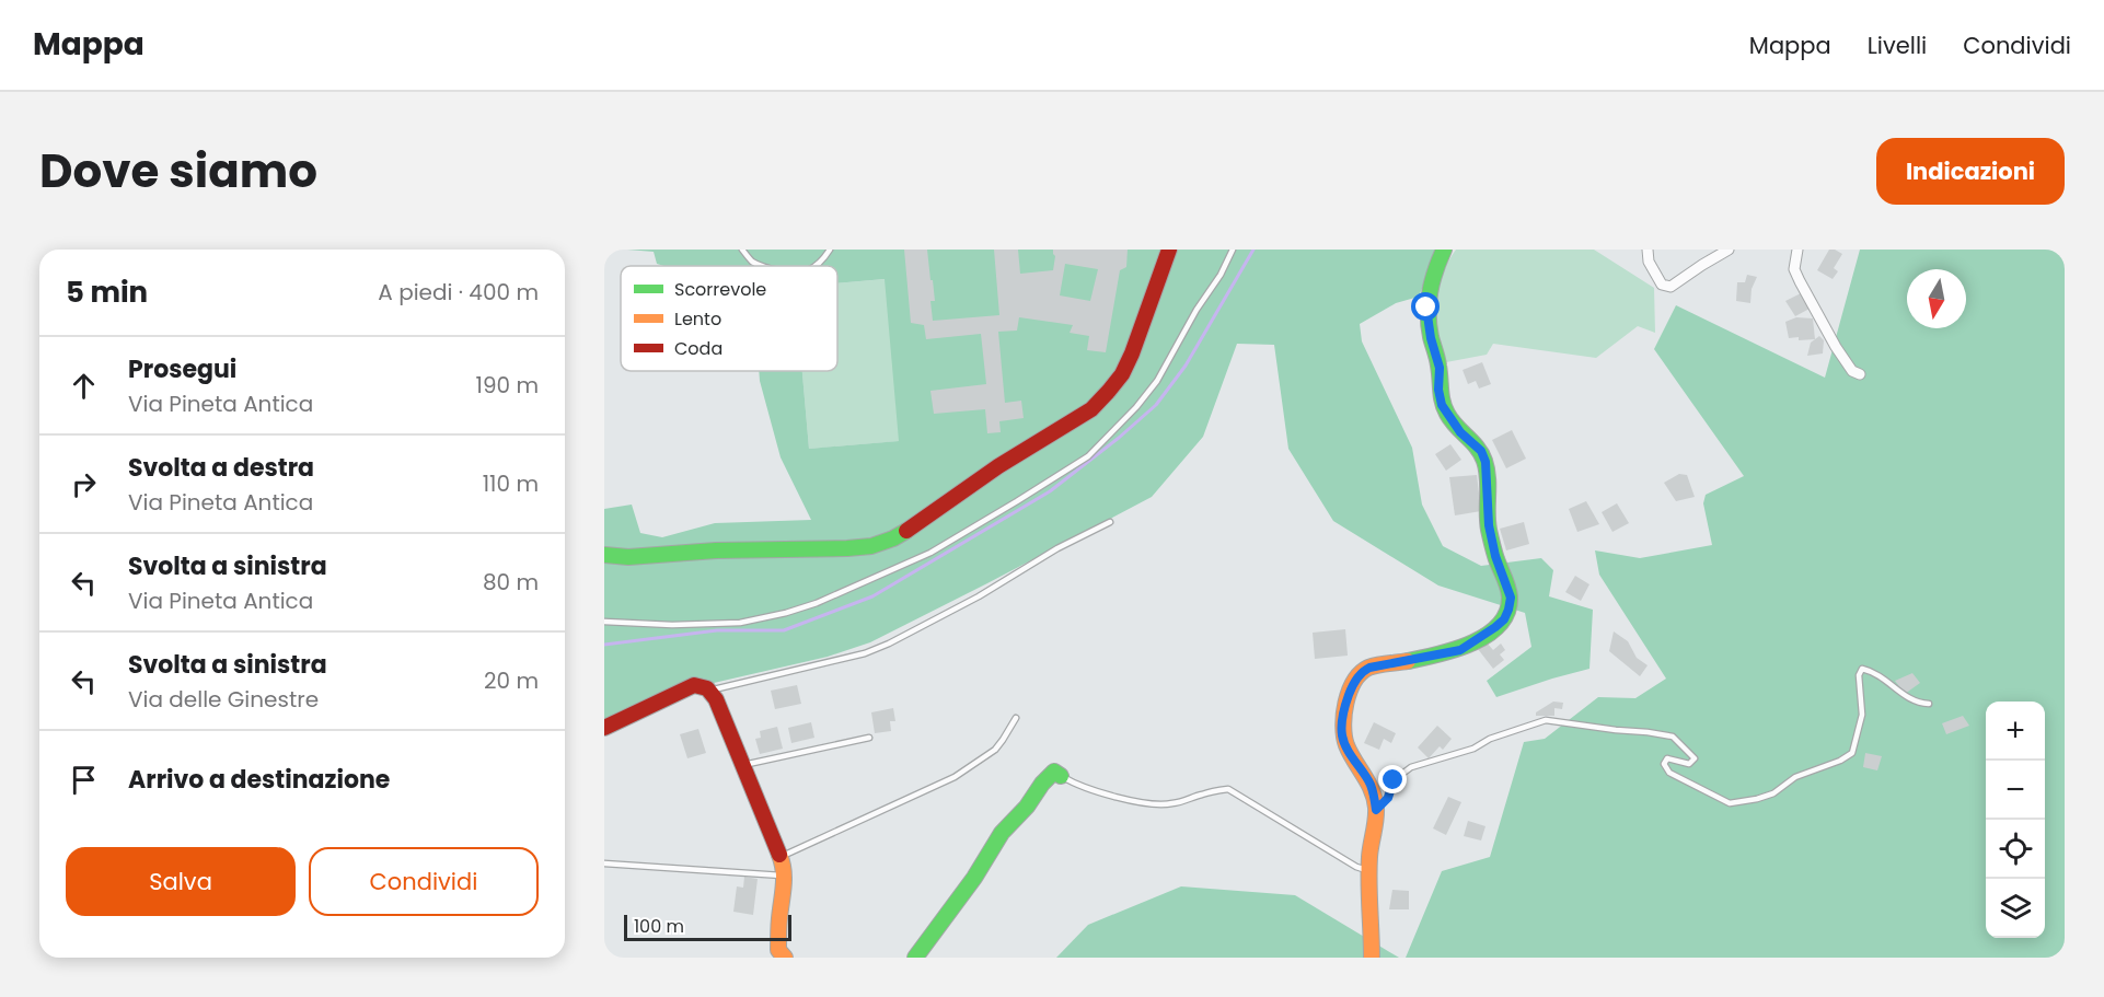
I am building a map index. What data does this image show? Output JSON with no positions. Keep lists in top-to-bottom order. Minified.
{"legend":["Scorrevole","Lento","Coda"],"scale_bar":"100 m","north":"bottom","page":{"header":"Mappa","nav":["Mappa","Livelli","Condividi"],"title":"Dove siamo","buttons":["Indicazioni",["Salva","Condividi"]],"heading":["5 min","A piedi · 400 m"],"list":[["Prosegui","Via Pineta Antica","190 m"],["Svolta a destra","Via Pineta Antica","110 m"],["Svolta a sinistra","Via Pineta Antica","80 m"],["Svolta a sinistra","Via delle Ginestre","20 m"],"Arrivo a destinazione"],"map_buttons":["+","−"],"scale":"100 m"}}
